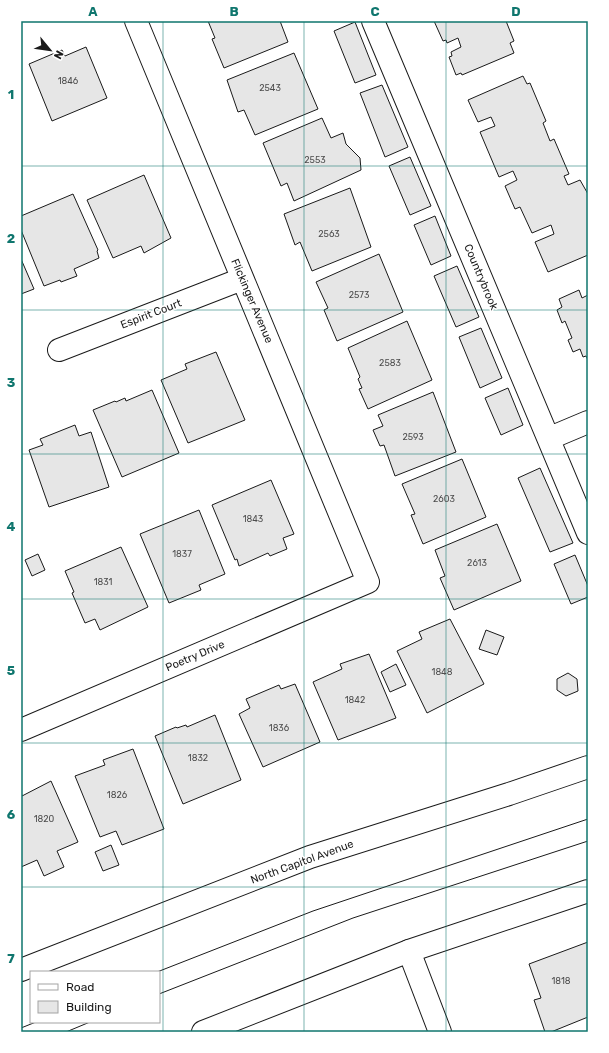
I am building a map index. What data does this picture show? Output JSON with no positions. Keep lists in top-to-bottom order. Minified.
{"streets":{"street":["Countrybrook","Flickinger Avenue","Espirit Court","Poetry Drive","North Capitol Avenue"]},"crossings":[["Flickinger Avenue","Espirit Court"],["Flickinger Avenue","Poetry Drive"]],"house_numbers":["1846","2543","2553","2563","2573","2583","2593","2603","1843","1837","2613","1831","1848","1842","1836","1832","1826","1820","1818"],"legend":["Road","Building"],"north":"bottom right","grid":{"columns":["A","B","C","D"],"rows":["1","2","3","4","5","6","7"]}}
